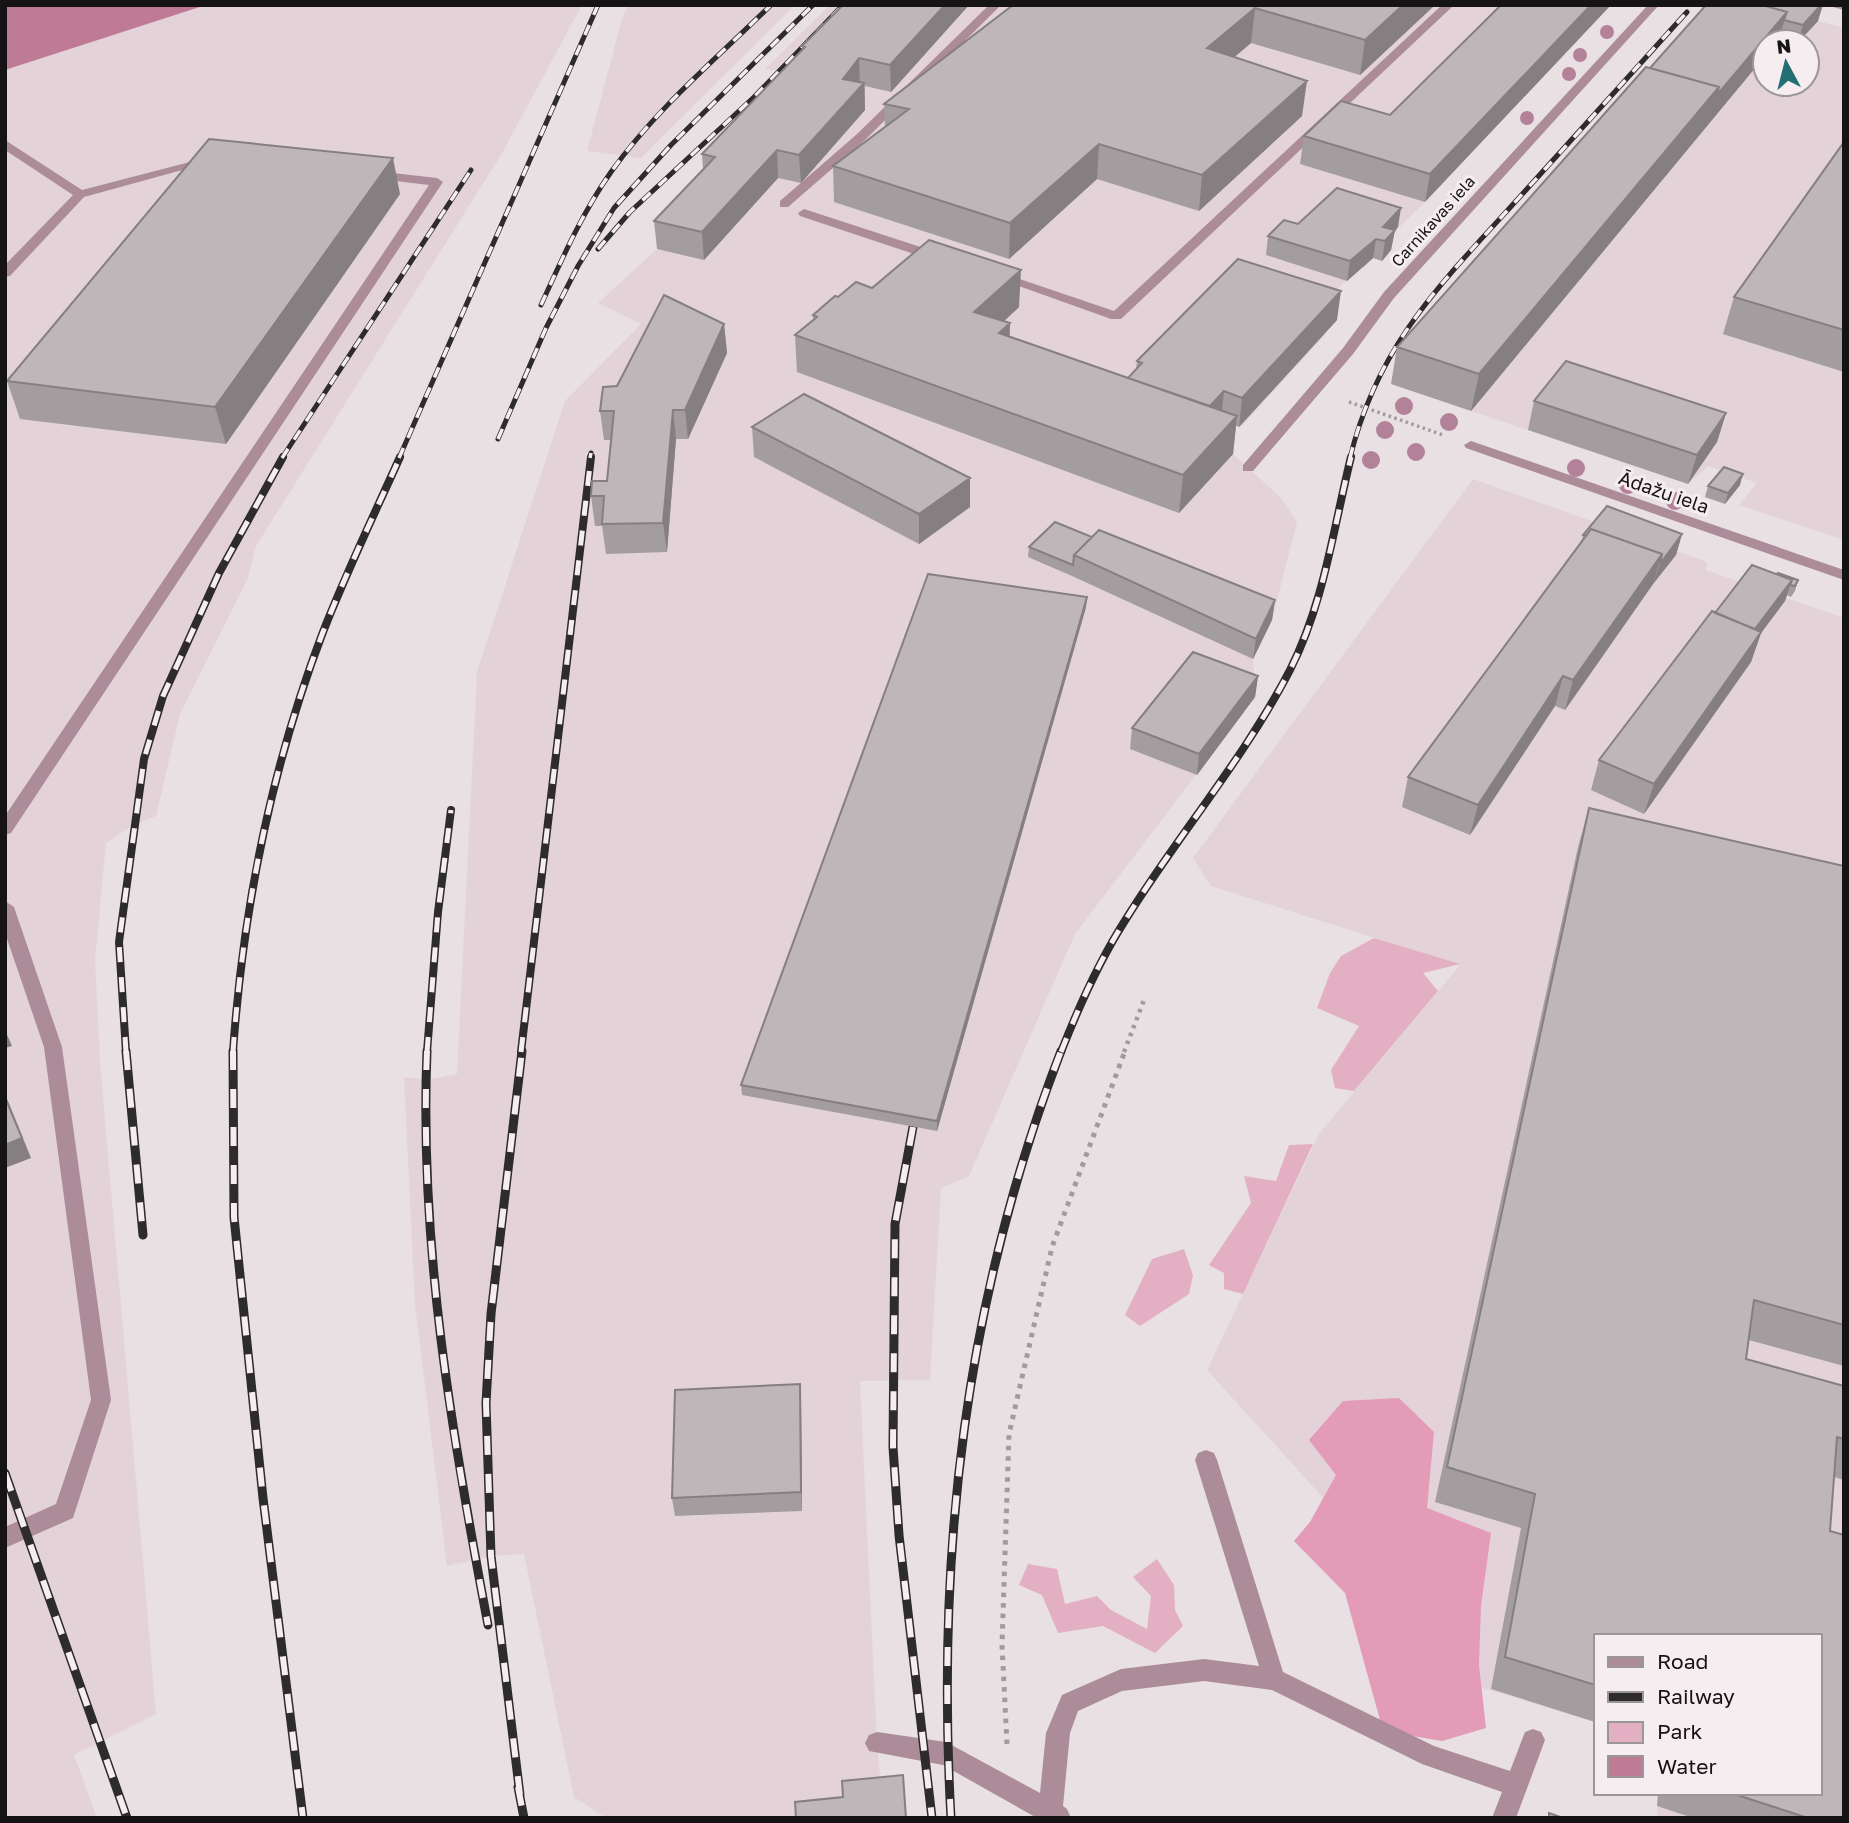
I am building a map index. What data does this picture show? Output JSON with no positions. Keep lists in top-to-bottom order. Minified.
{"streets":{"street":["Carnikavas iela","Ādažu iela"]},"legend":["Road","Railway","Park","Water"],"north":"top"}
